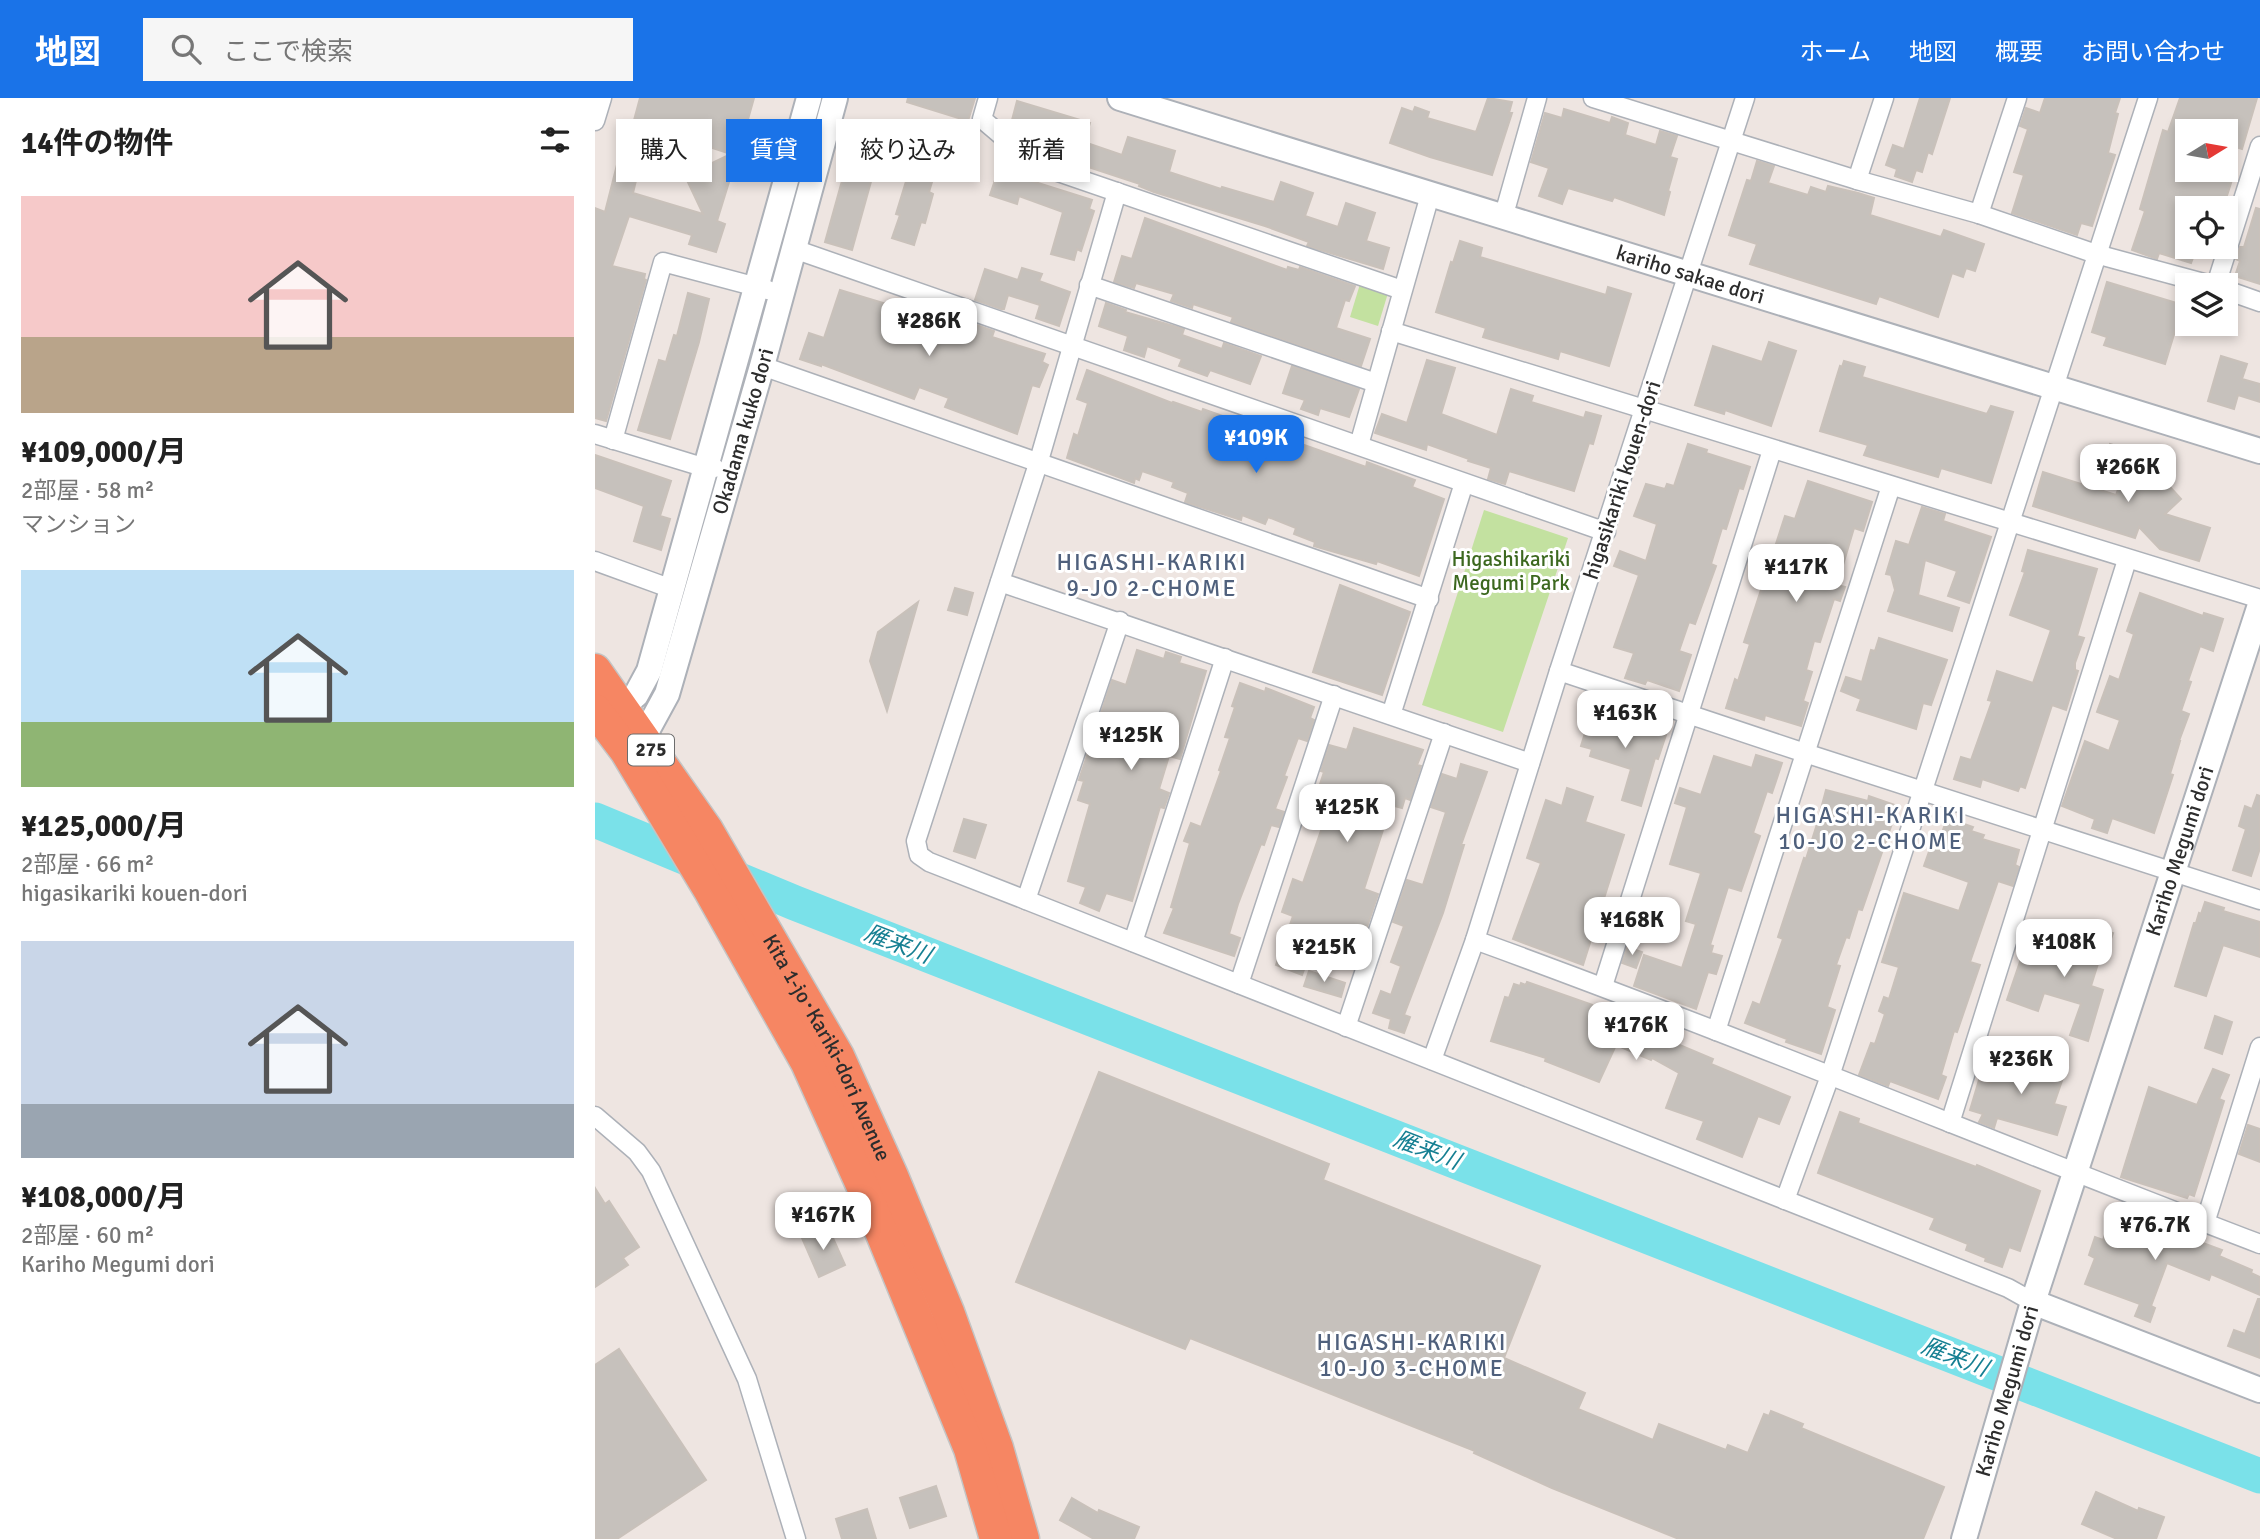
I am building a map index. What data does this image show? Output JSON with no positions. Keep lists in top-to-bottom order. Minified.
{"streets":{"highway":["275","Kita 1-jo･Kariki-dori Avenue"],"street":["kariho sakae dori","Okadama kuko dori","higasikariki kouen-dori","Kariho Megumi dori"]},"crossings":[["kariho sakae dori","higasikariki kouen-dori"],["Okadama kuko dori","Kita 1-jo･Kariki-dori Avenue"]],"districts":["HIGASHI-KARIKI 9-JO 2-CHOME","HIGASHI-KARIKI 10-JO 2-CHOME","HIGASHI-KARIKI 10-JO 3-CHOME"],"water":["雁来川"],"parks":["Higashikariki Megumi Park"],"north":"right","page":{"header":"地図","search":"ここで検索","nav":["ホーム","地図","概要","お問い合わせ"],"heading":"14件の物件","chip":["購入","賃貸","絞り込み","新着"],"list":[{"name":"¥109,000/月","note":"2部屋 · 58 m² · マンション"},{"name":"¥125,000/月","note":"2部屋 · 66 m² · higasikariki kouen-dori"},{"name":"¥108,000/月","note":"2部屋 · 60 m² · Kariho Megumi dori"}],"price":["¥286K","¥109K","¥266K","¥117K","¥163K","¥125K","¥125K","¥168K","¥108K","¥215K","¥176K","¥236K","¥167K","¥76.7K"]}}
